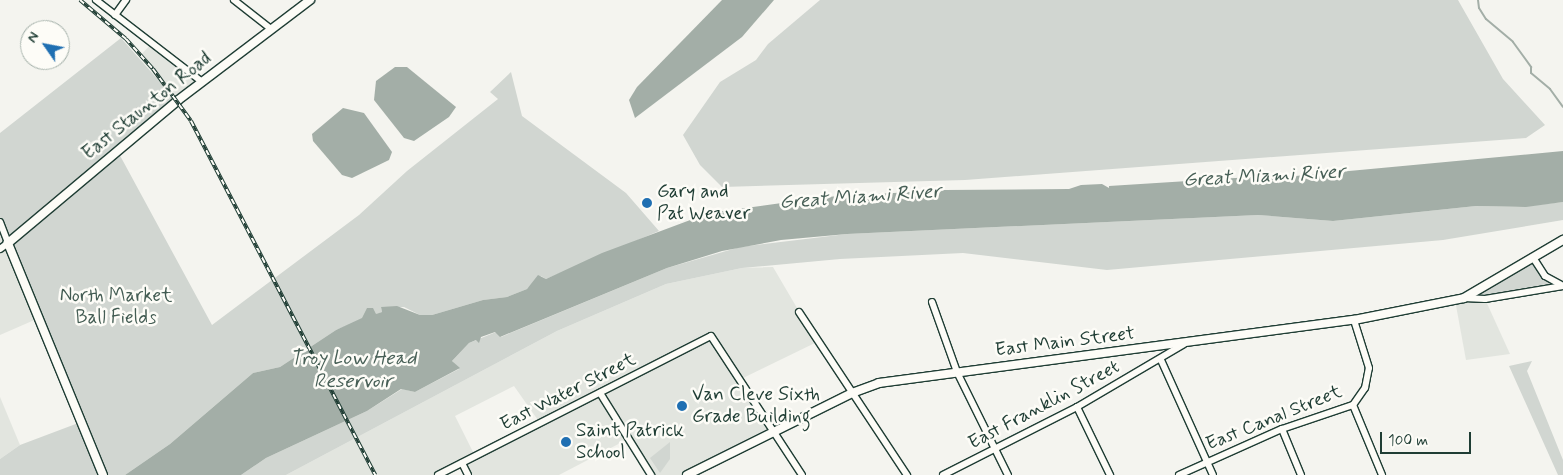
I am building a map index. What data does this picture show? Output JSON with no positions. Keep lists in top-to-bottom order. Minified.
{"streets":{"main road":["East Staunton Road","East Main Street"],"street":["East Water Street","East Franklin Street","East Canal Street"]},"crossings":[["East Main Street","East Water Street"],["East Main Street","East Franklin Street"],["East Main Street","East Canal Street"]],"water":["Great Miami River","Troy Low Head Reservoir"],"parks":["North Market Ball Fields"],"places":["Gary and Pat Weaver","Van Cleve Sixth Grade Building","Saint Patrick School"],"scale_bar":"100 m","north":"top left"}
